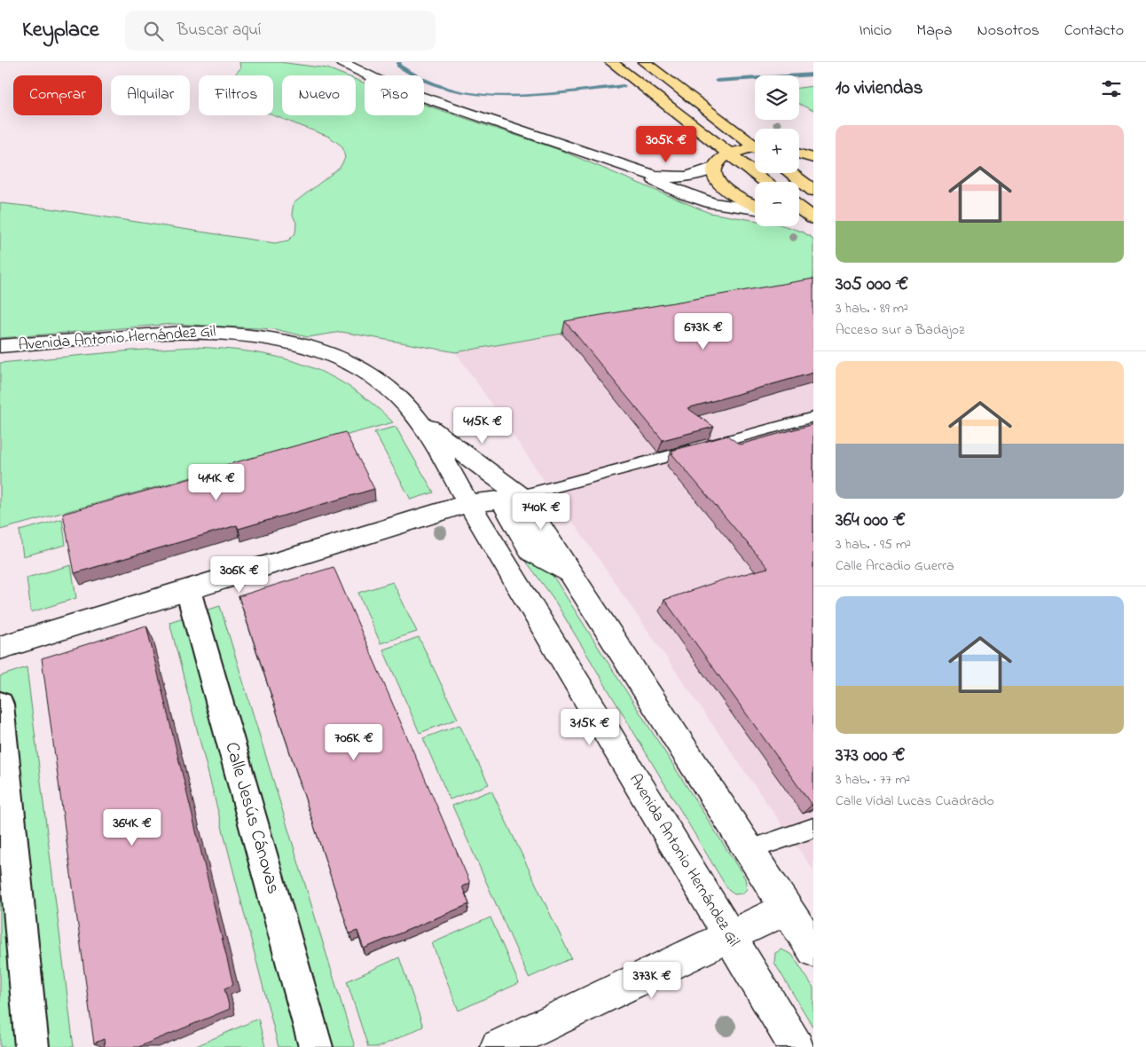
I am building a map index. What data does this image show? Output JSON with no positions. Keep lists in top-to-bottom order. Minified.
{"streets":{"street":["Avenida Antonio Hernández Gil","Calle Jesús Cánovas"]},"page":{"header":"Keyplace","search":"Buscar aquí","nav":["Inicio","Mapa","Nosotros","Contacto"],"heading":"10 viviendas","map_buttons":["+","−"],"chip":["Comprar","Alquilar","Filtros","Nuevo","Piso"],"list":[{"name":"305 000 €","note":"3 hab. · 89 m² · Acceso sur a Badajoz"},{"name":"364 000 €","note":"3 hab. · 95 m² · Calle Arcadio Guerra"},{"name":"373 000 €","note":"3 hab. · 77 m² · Calle Vidal Lucas Cuadrado"}],"price":["305K €","673K €","415K €","414K €","740K €","306K €","315K €","706K €","364K €","373K €"]}}
